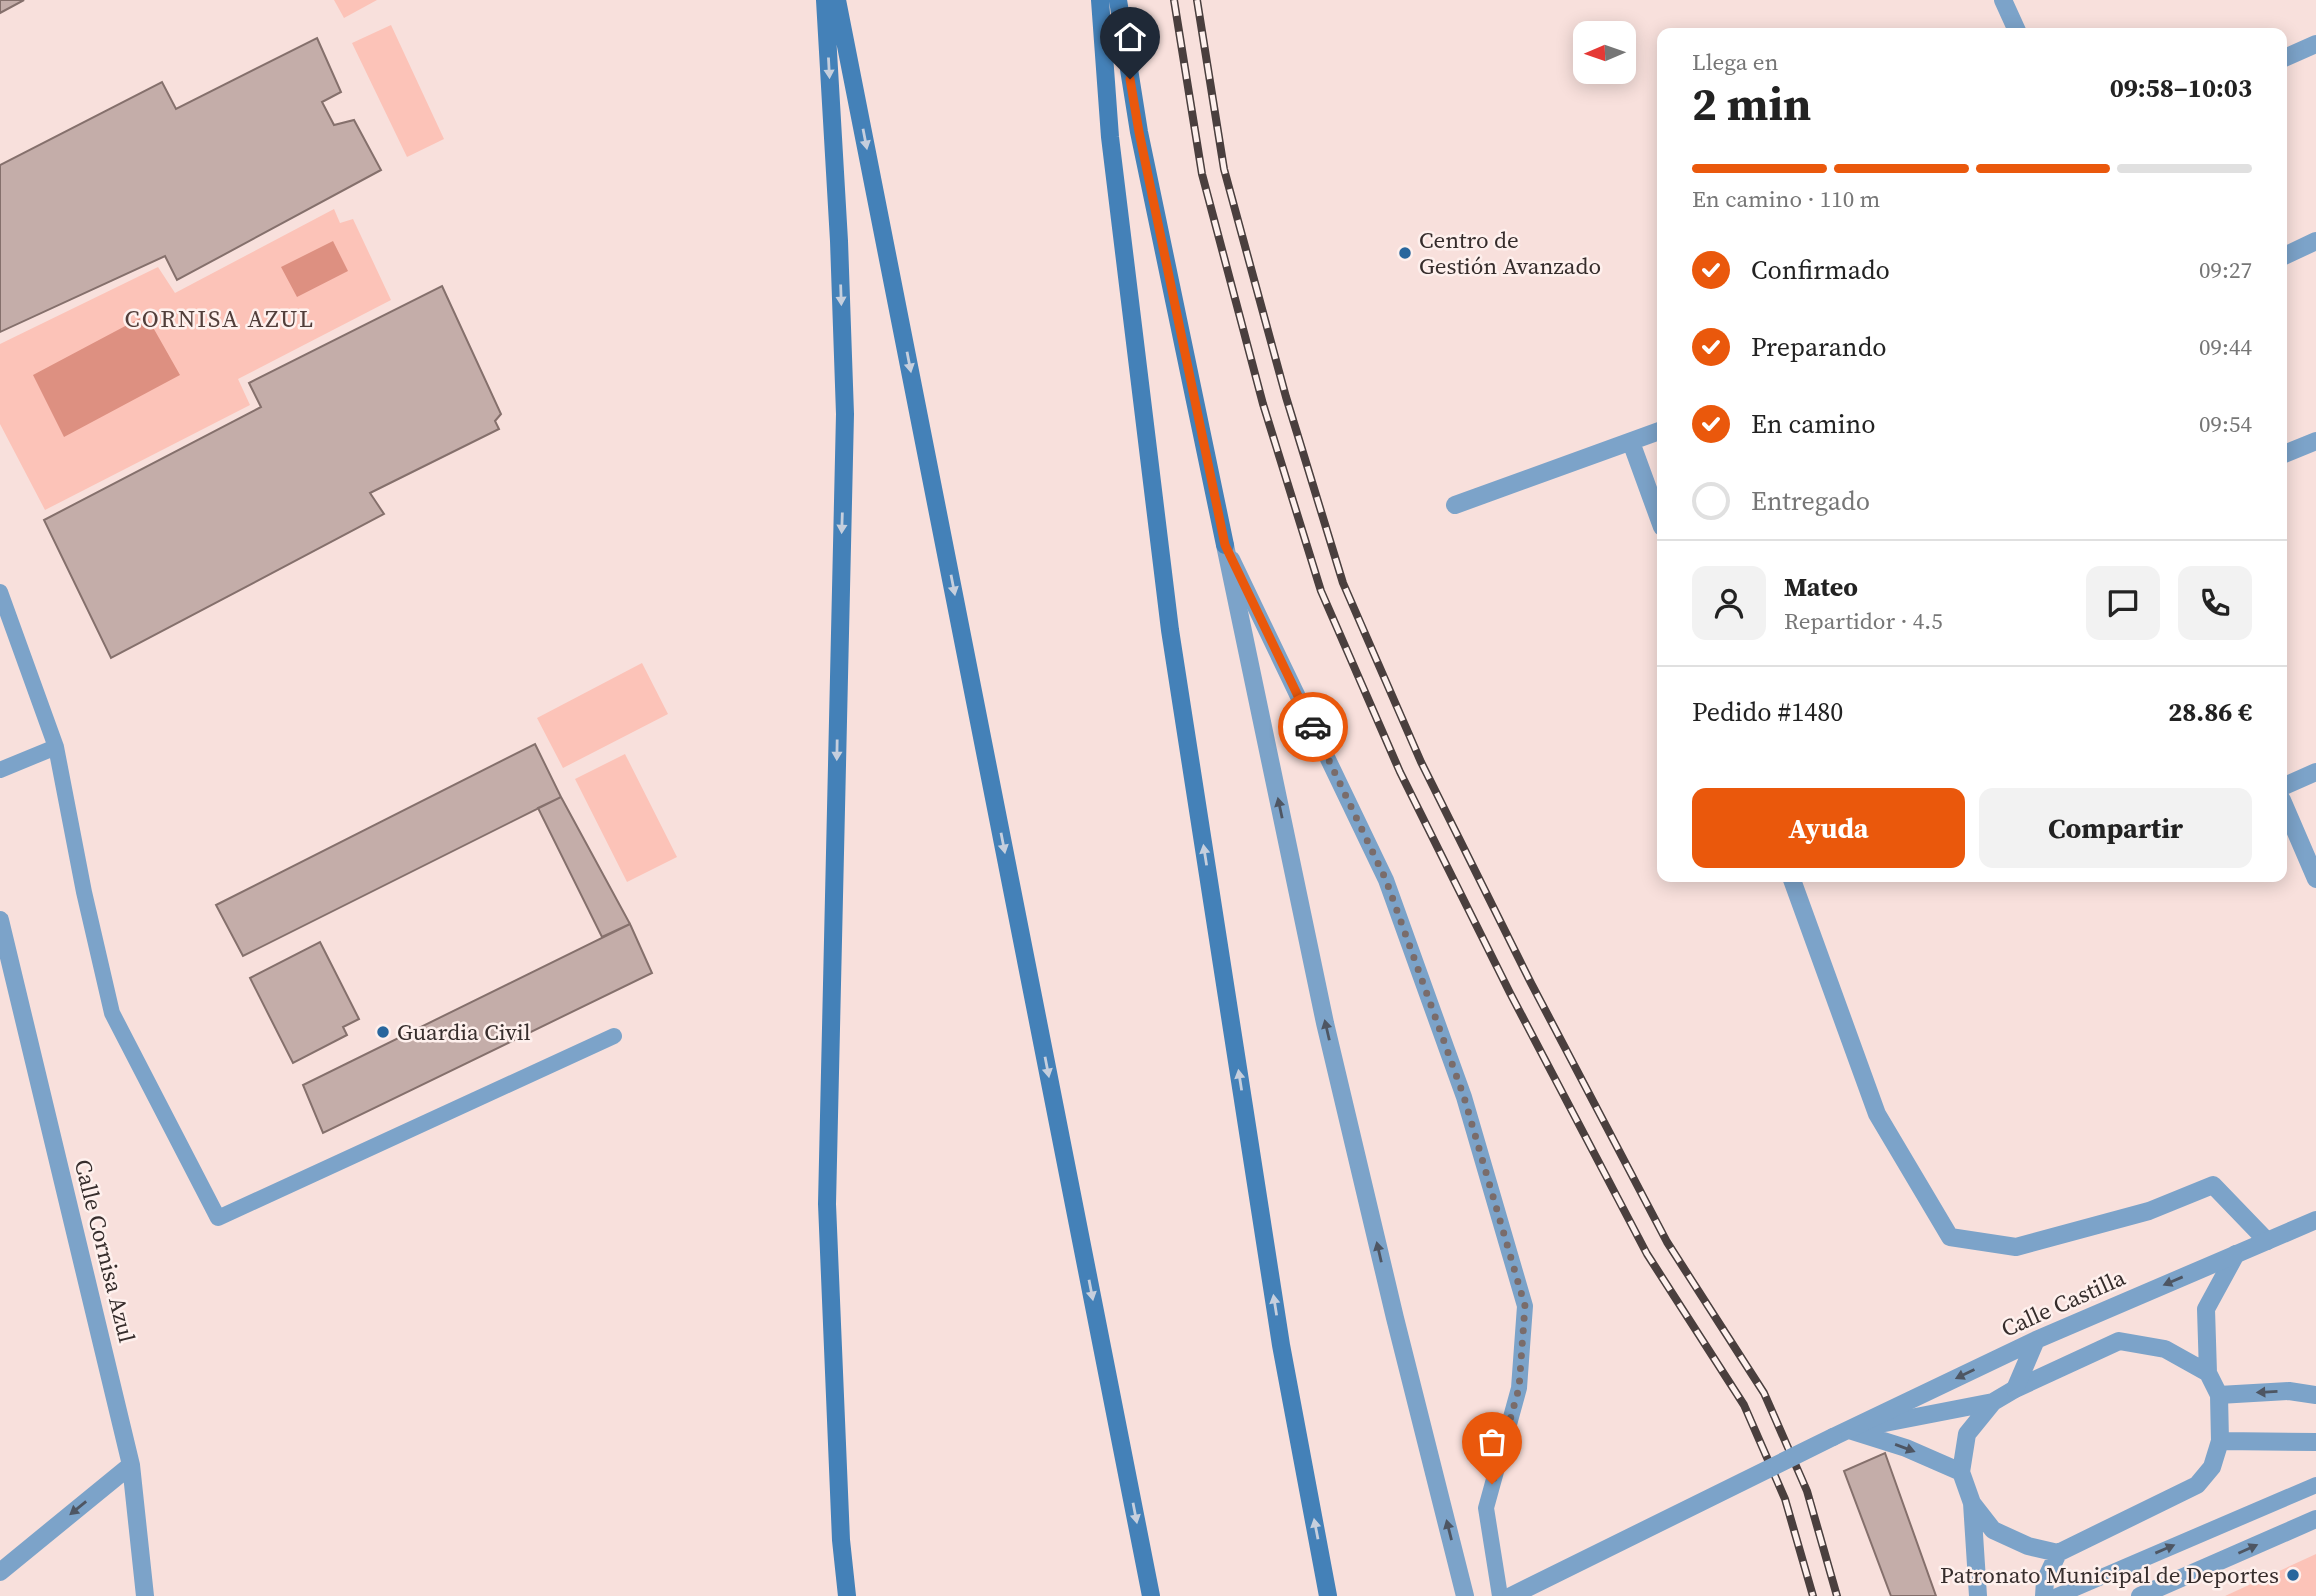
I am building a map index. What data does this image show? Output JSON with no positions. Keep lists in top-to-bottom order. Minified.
{"streets":{"street":["Calle Cornisa Azul","Calle Castilla"]},"districts":["CORNISA AZUL"],"places":["Centro de Gestión Avanzado","Guardia Civil","Patronato Municipal de Deportes"],"north":"left","page":{"heading":["2 min","Llega en","09:58–10:03"],"panel":["Mateo","Repartidor · 4.5","Pedido #1480","28.86 €"],"bar":"En camino · 110 m","list":[["Confirmado","09:27"],["Preparando","09:44"],["En camino","09:54"],"Entregado"],"buttons":["Ayuda","Compartir"]}}
